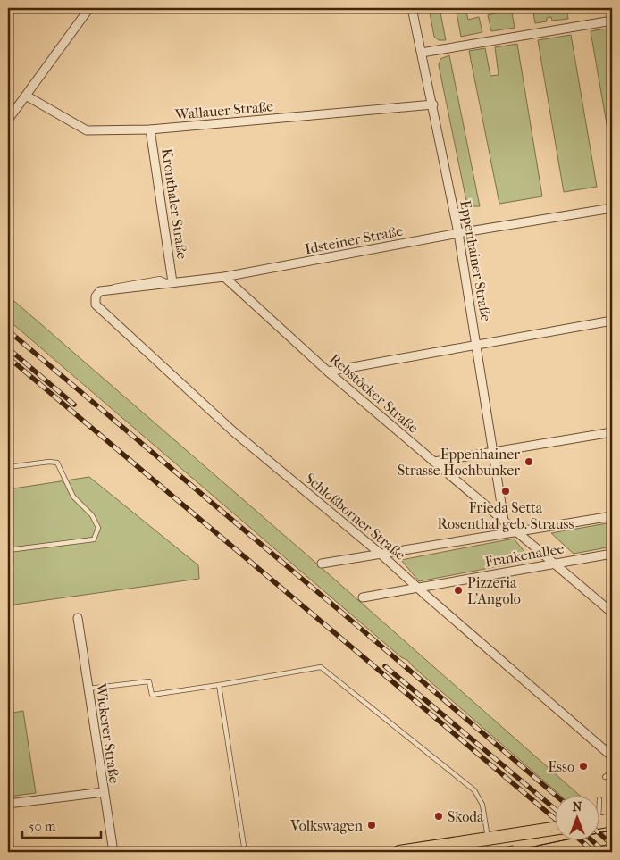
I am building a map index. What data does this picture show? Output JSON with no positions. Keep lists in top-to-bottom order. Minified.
{"streets":{"street":["Wallauer Straße","Kronthaler Straße","Idsteiner Straße","Eppenhainer Straße","Rebstöcker Straße","Schloßborner Straße","Frankenallee","Wickerer Straße"]},"crossings":[["Wallauer Straße","Kronthaler Straße"],["Wallauer Straße","Eppenhainer Straße"],["Kronthaler Straße","Idsteiner Straße"],["Idsteiner Straße","Eppenhainer Straße"],["Idsteiner Straße","Rebstöcker Straße"],["Idsteiner Straße","Schloßborner Straße"],["Eppenhainer Straße","Rebstöcker Straße"],["Rebstöcker Straße","Frankenallee"],["Schloßborner Straße","Frankenallee"]],"places":["Eppenhainer Strasse Hochbunker","Frieda Setta Rosenthal geb. Strauss","Pizzeria L'Angolo","Esso","Skoda","Volkswagen"],"scale_bar":"50 m","north":"top"}
